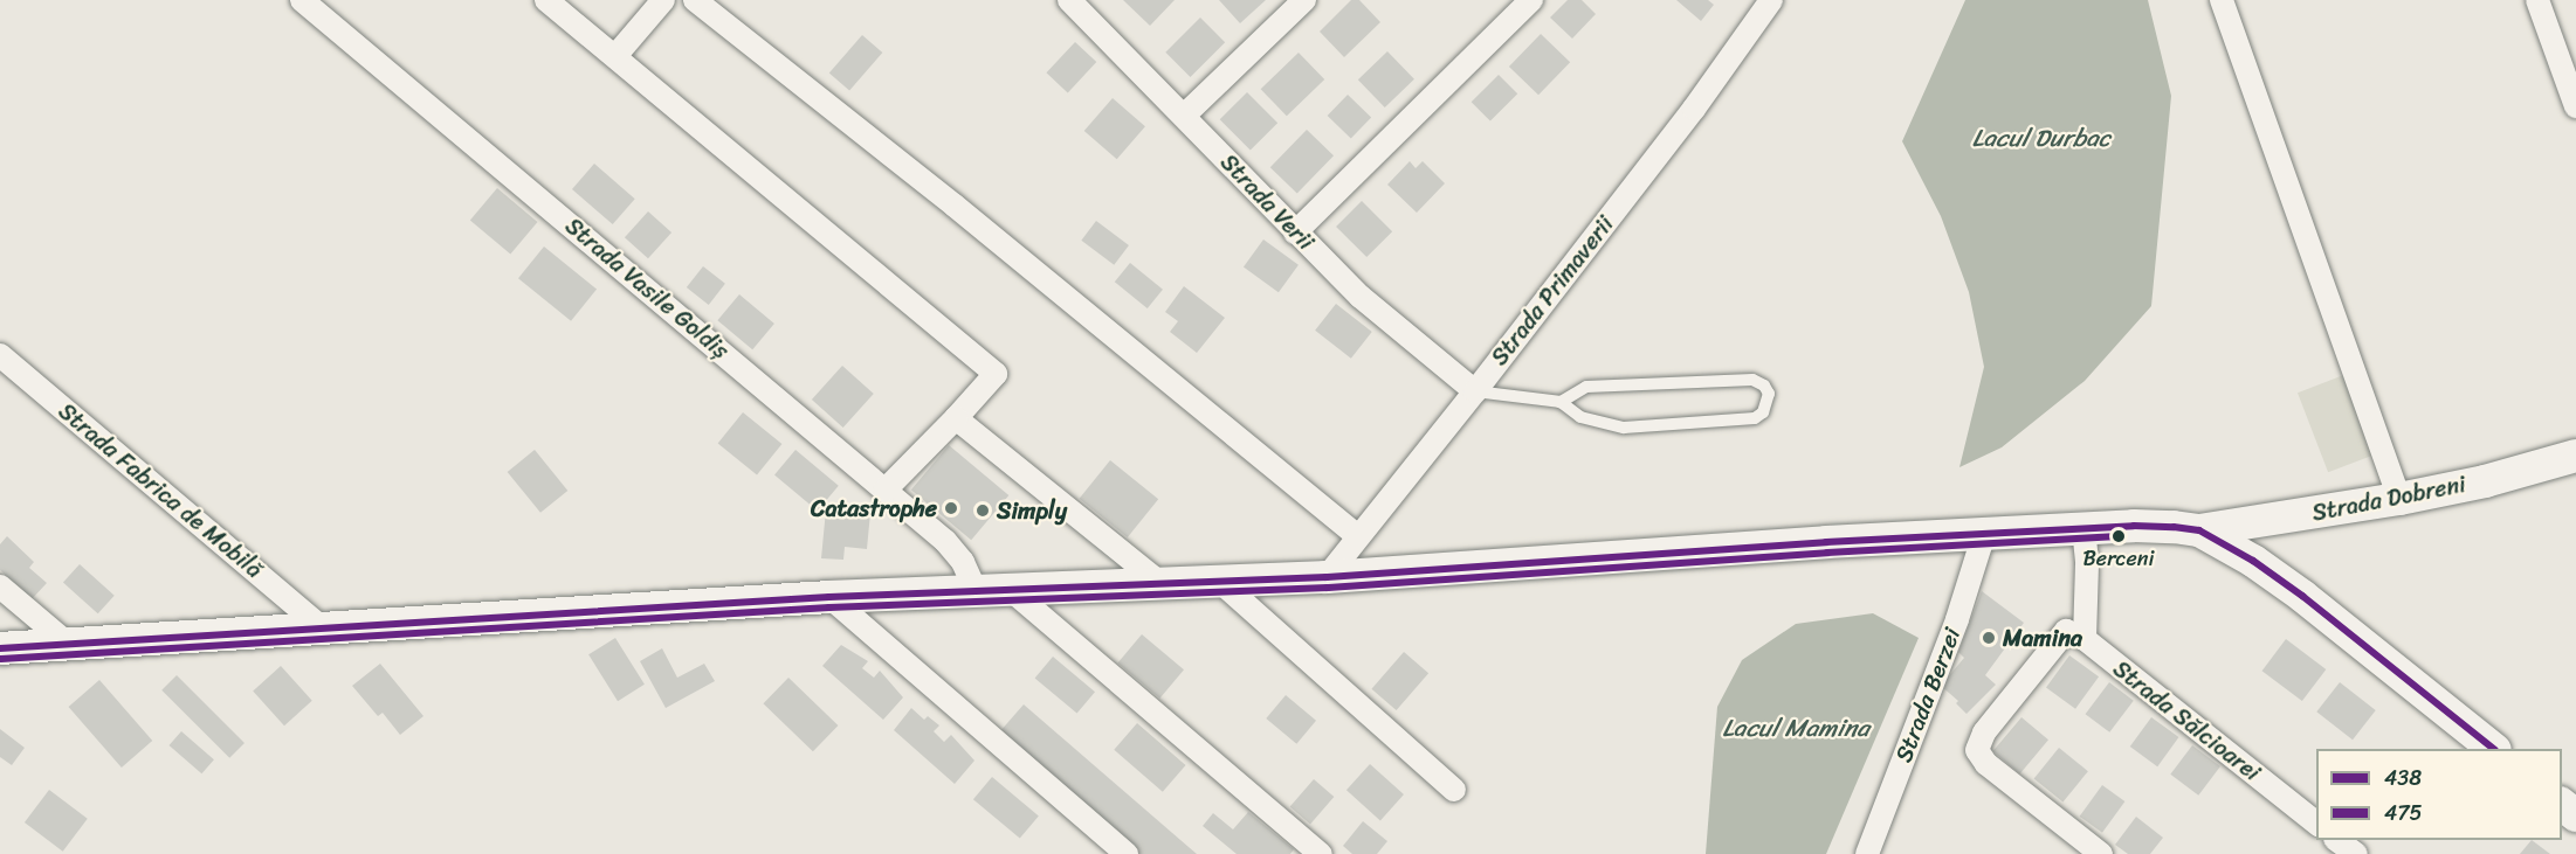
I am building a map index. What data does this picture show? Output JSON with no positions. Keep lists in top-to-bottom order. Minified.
{"streets":{"main road":["Strada Dobreni"],"street":["Strada Verii","Strada Vasile Goldiș","Strada Primaverii","Strada Fabrica de Mobilă","Strada Berzei","Strada Sălcioarei"]},"crossings":[["Strada Verii","Strada Primaverii"]],"water":["Lacul Durbac","Lacul Mamina"],"places":["Catastrophe","Simply","Berceni","Mamina"],"lines":["transit line 438","transit line 475"],"legend":["438","475"]}
